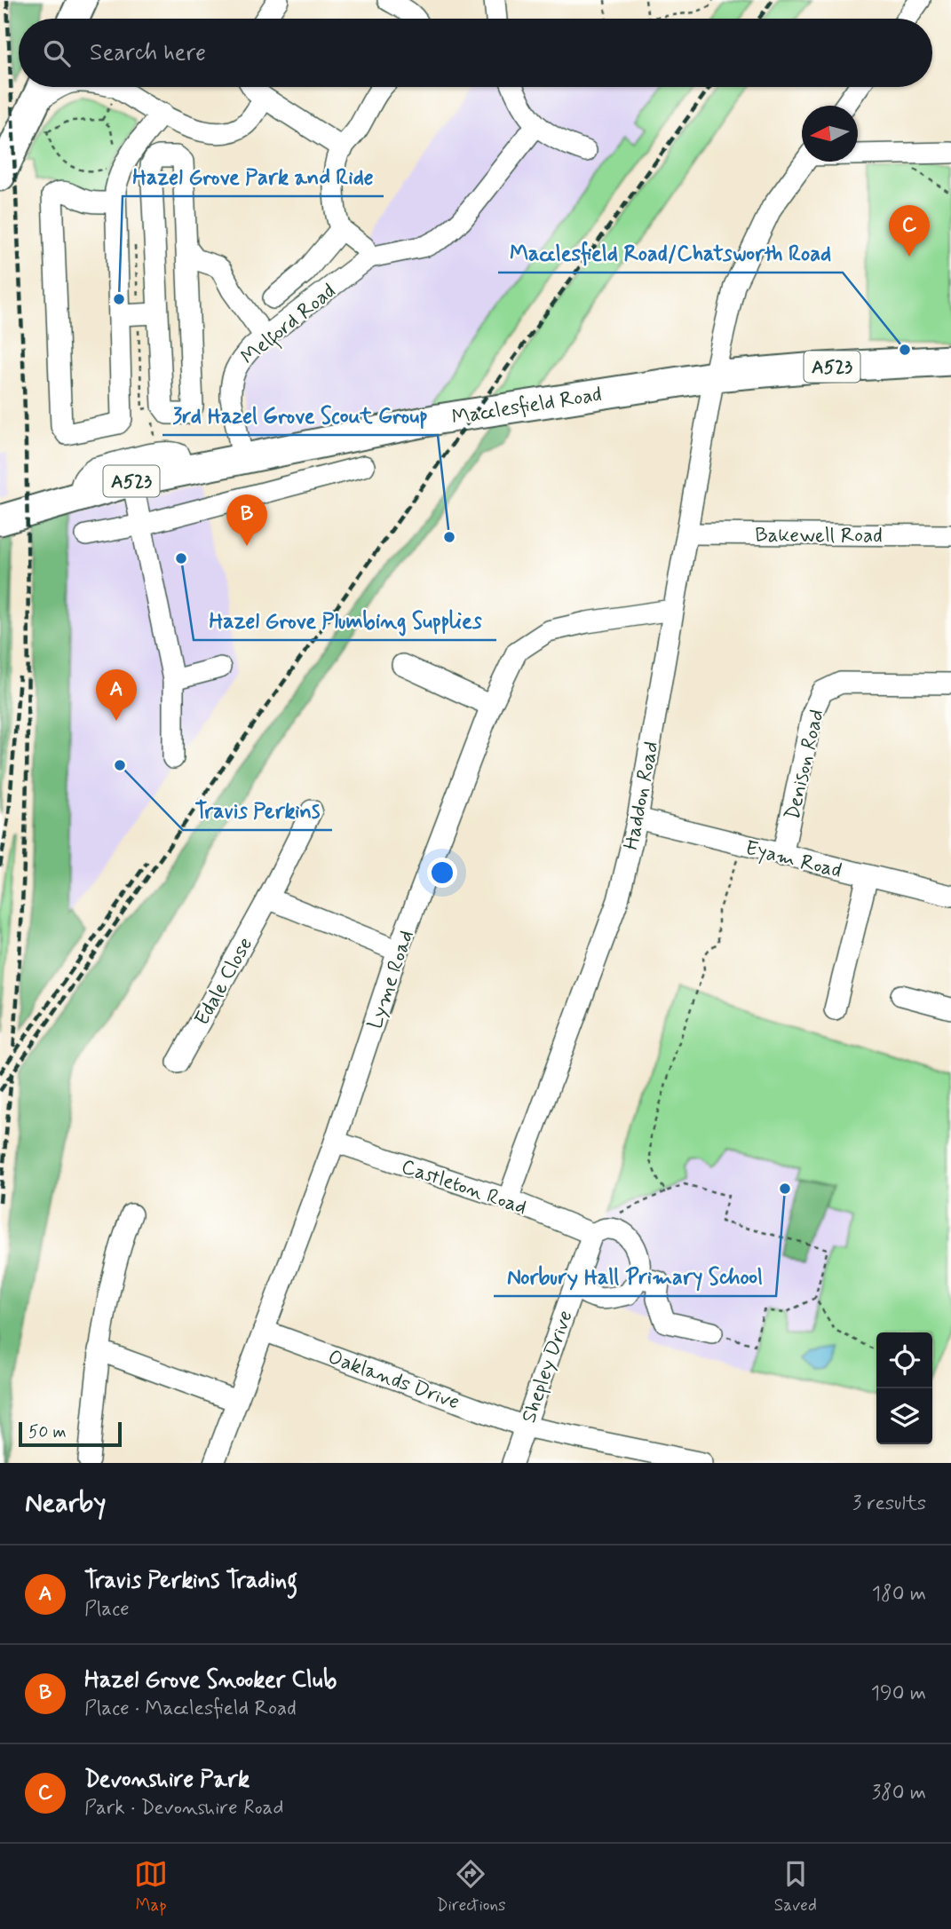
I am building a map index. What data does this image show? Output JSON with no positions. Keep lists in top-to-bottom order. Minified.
{"streets":{"highway":["A523","Macclesfield Road"],"street":["Melford Road","Bakewell Road","Denison Road","Haddon Road","Eyam Road","Lyme Road","Edale Close","Castleton Road","Shepley Drive","Oaklands Drive"]},"crossings":[["Melford Road","Macclesfield Road"],["Macclesfield Road","Haddon Road"],["Bakewell Road","Haddon Road"],["Denison Road","Eyam Road"],["Haddon Road","Eyam Road"],["Haddon Road","Lyme Road"],["Haddon Road","Castleton Road"],["Lyme Road","Castleton Road"],["Lyme Road","Oaklands Drive"],["Castleton Road","Shepley Drive"],["Shepley Drive","Oaklands Drive"]],"places":["Hazel Grove Park and Ride","Macclesfield Road/Chatsworth Road","3rd Hazel Grove Scout Group","Hazel Grove Plumbing Supplies","Travis Perkins","Norbury Hall Primary School"],"scale_bar":"50 m","north":"left","page":{"search":"Search here","pins":["C","B","A"],"scale":"50 m","heading":["Nearby","3 results"],"list":[{"mark":"A","name":"Travis Perkins Trading","note":"Place","value":"180 m"},{"mark":"B","name":"Hazel Grove Snooker Club","note":"Place · Macclesfield Road","value":"190 m"},{"mark":"C","name":"Devonshire Park","note":"Park · Devonshire Road","value":"380 m"}],"nav":["Map","Directions","Saved"]}}
